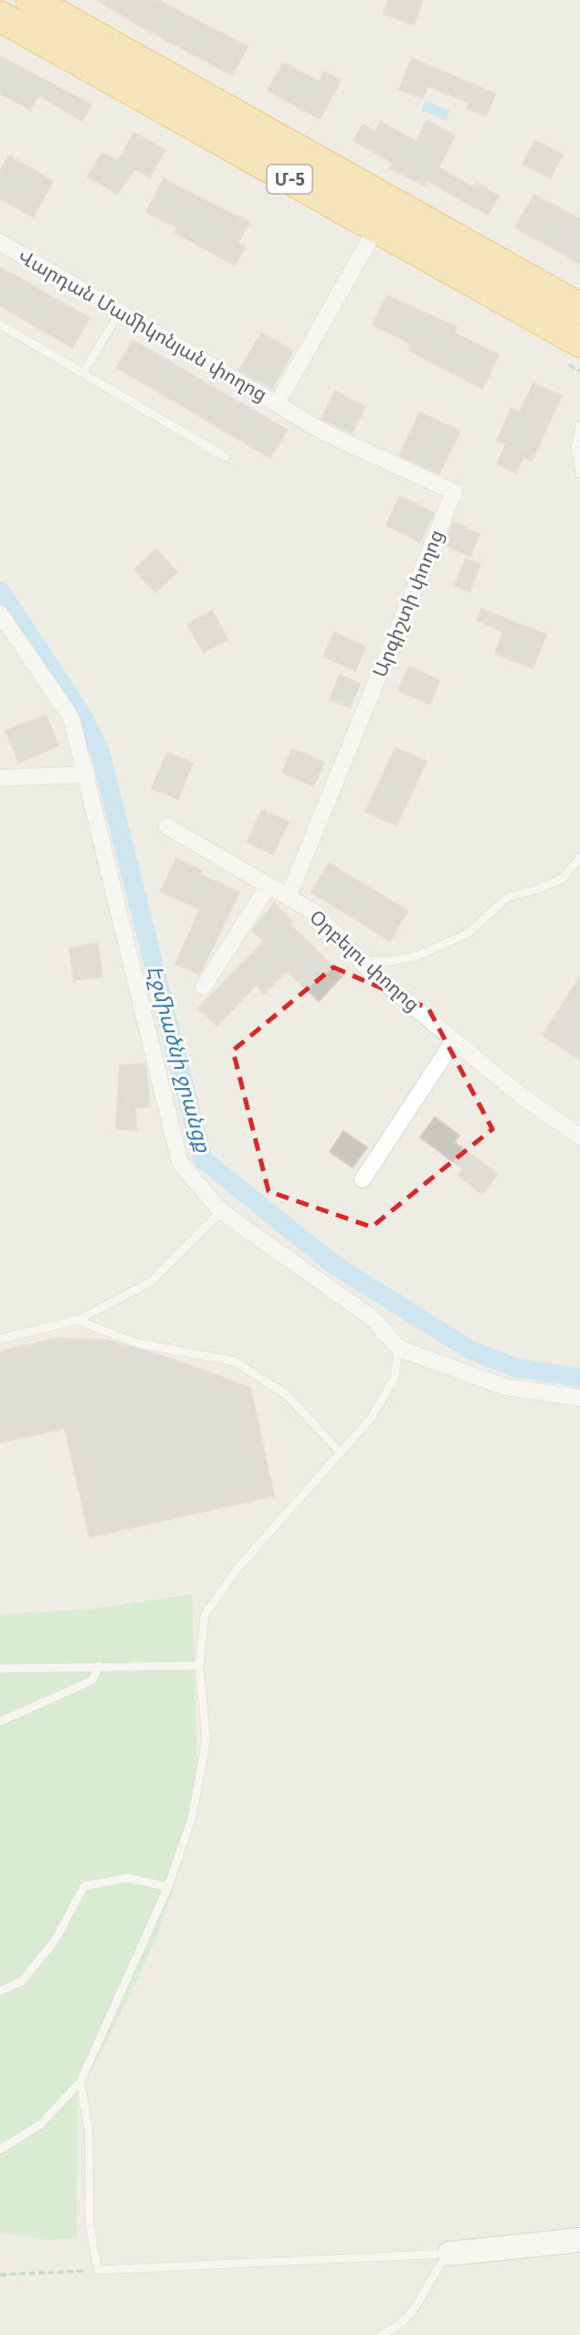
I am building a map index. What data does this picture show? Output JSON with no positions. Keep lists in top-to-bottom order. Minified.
{"streets":{"highway":["Մ-5"],"street":["Վարդան Մամիկոնյան փողոց","Արգիշտի փողոց","Օրբելու փողոց"]},"crossings":[["Մ-5","Վարդան Մամիկոնյան փողոց"],["Վարդան Մամիկոնյան փողոց","Արգիշտի փողոց"],["Արգիշտի փողոց","Օրբելու փողոց"]],"water":["Էջմիածնի ջրանցք"]}
